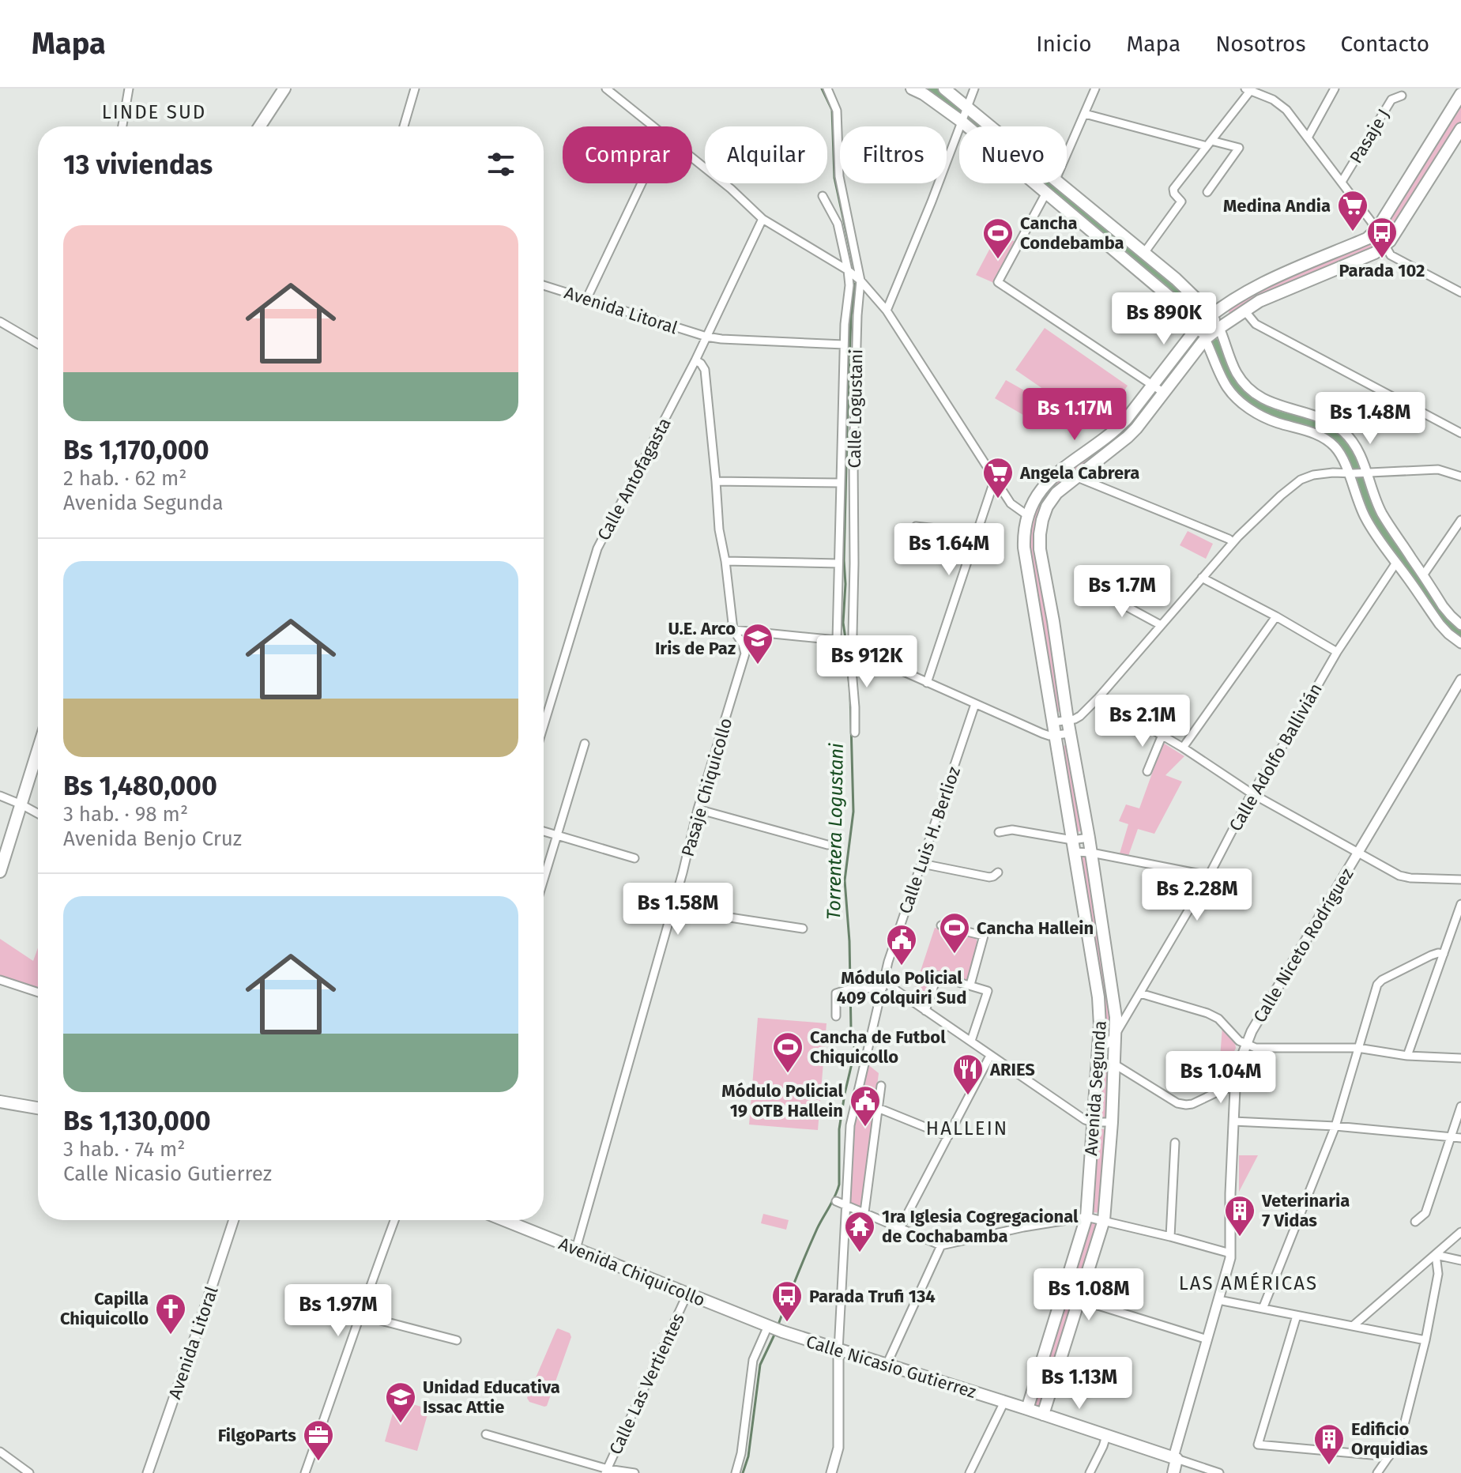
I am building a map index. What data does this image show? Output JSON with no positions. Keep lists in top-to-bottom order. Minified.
{"streets":{"main road":["Calle Niceto Rodríguez","Avenida Segunda","Avenida Chiquicollo","Calle Nicasio Gutierrez"],"street":["Pasaje J","Avenida Litoral","Calle Logustani","Calle Antofagasta","Calle Adolfo Ballivián","Pasaje Chiquicollo","Calle Luis H. Berlioz","Calle Las Vertientes"]},"crossings":[["Avenida Litoral","Calle Logustani"],["Avenida Litoral","Calle Antofagasta"],["Calle Antofagasta","Pasaje Chiquicollo"],["Calle Adolfo Ballivián","Avenida Segunda"],["Pasaje Chiquicollo","Avenida Chiquicollo"],["Calle Luis H. Berlioz","Calle Nicasio Gutierrez"],["Calle Niceto Rodríguez","Calle Nicasio Gutierrez"],["Avenida Segunda","Calle Nicasio Gutierrez"],["Avenida Chiquicollo","Calle Nicasio Gutierrez"],["Avenida Chiquicollo","Calle Las Vertientes"]],"districts":["LINDE SUD","HALLEIN","LAS AMÉRICAS"],"water":["Torrentera Logustani"],"places":{"supermarket":["Medina Andia","Angela Cabrera"],"bus stop":["Parada 102","Parada Trufi 134"],"sports":["Cancha Condebamba","Cancha Hallein","Cancha de Futbol Chiquicollo"],"school or university":["U.E. Arco Iris de Paz","Unidad Educativa Issac Attie"],"public building":["Módulo Policial 409 Colquiri Sud","Módulo Policial 19 OTB Hallein"],"restaurant":["ARIES"],"building":["Veterinaria 7 Vidas","Edificio Orquidias"],"temple":["1ra Iglesia Cogregacional de Cochabamba"],"church":["Capilla Chiquicollo"],"office":["FilgoParts"]},"page":{"header":"Mapa","nav":["Inicio","Mapa","Nosotros","Contacto"],"chip":["Comprar","Alquilar","Filtros","Nuevo"],"heading":"13 viviendas","list":[{"name":"Bs 1,170,000","note":"2 hab. · 62 m² · Avenida Segunda"},{"name":"Bs 1,480,000","note":"3 hab. · 98 m² · Avenida Benjo Cruz"},{"name":"Bs 1,130,000","note":"3 hab. · 74 m² · Calle Nicasio Gutierrez"}],"price":["Bs 890K","Bs 1.17M","Bs 1.48M","Bs 1.64M","Bs 1.7M","Bs 912K","Bs 2.1M","Bs 2.28M","Bs 1.58M","Bs 1.04M","Bs 1.08M","Bs 1.97M","Bs 1.13M"]}}
